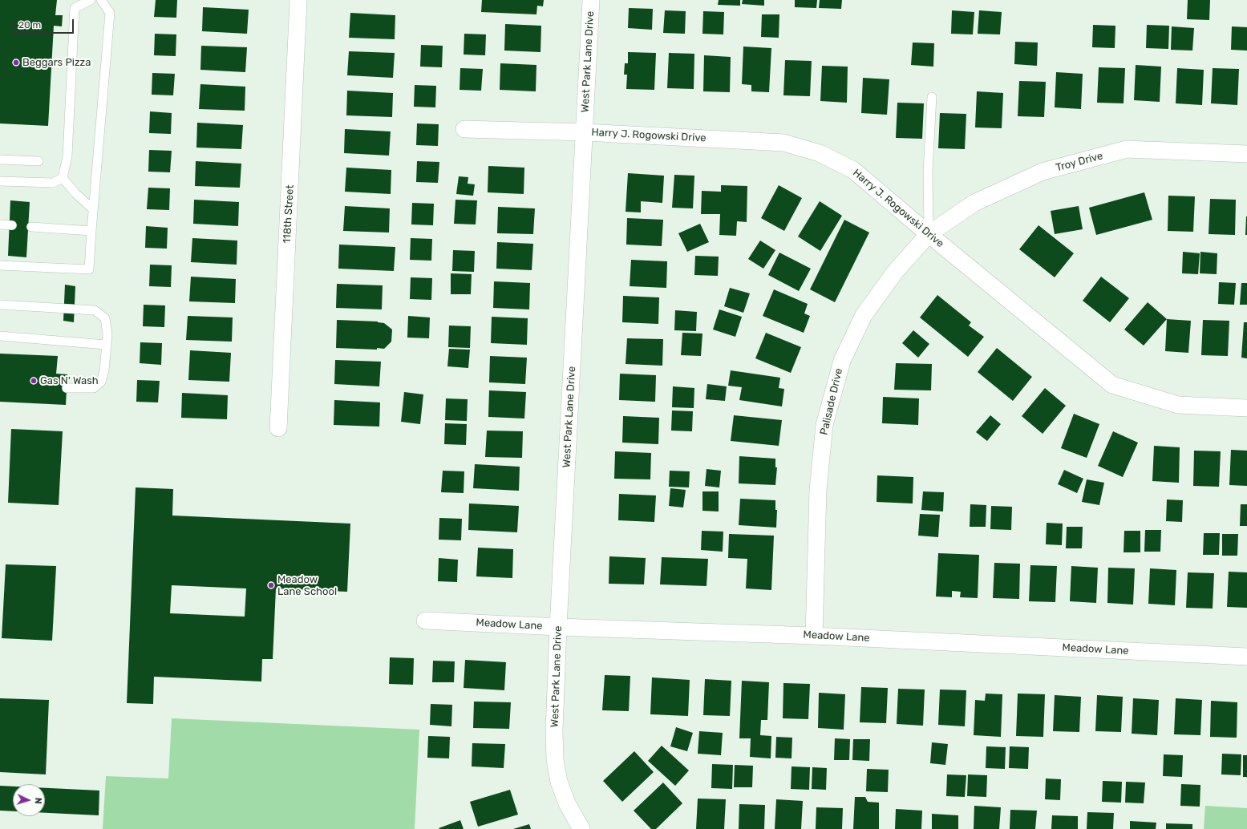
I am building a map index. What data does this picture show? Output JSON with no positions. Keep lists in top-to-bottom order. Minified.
{"streets":{"street":["West Park Lane Drive","Harry J. Rogowski Drive","Troy Drive","118th Street","Palisade Drive","Meadow Lane"]},"crossings":[["West Park Lane Drive","Harry J. Rogowski Drive"],["West Park Lane Drive","Meadow Lane"],["Harry J. Rogowski Drive","Troy Drive"],["Harry J. Rogowski Drive","Palisade Drive"],["Troy Drive","Palisade Drive"],["Palisade Drive","Meadow Lane"]],"places":["Beggars Pizza","Gas N' Wash","Meadow Lane School"],"scale_bar":"20 m","north":"right"}
